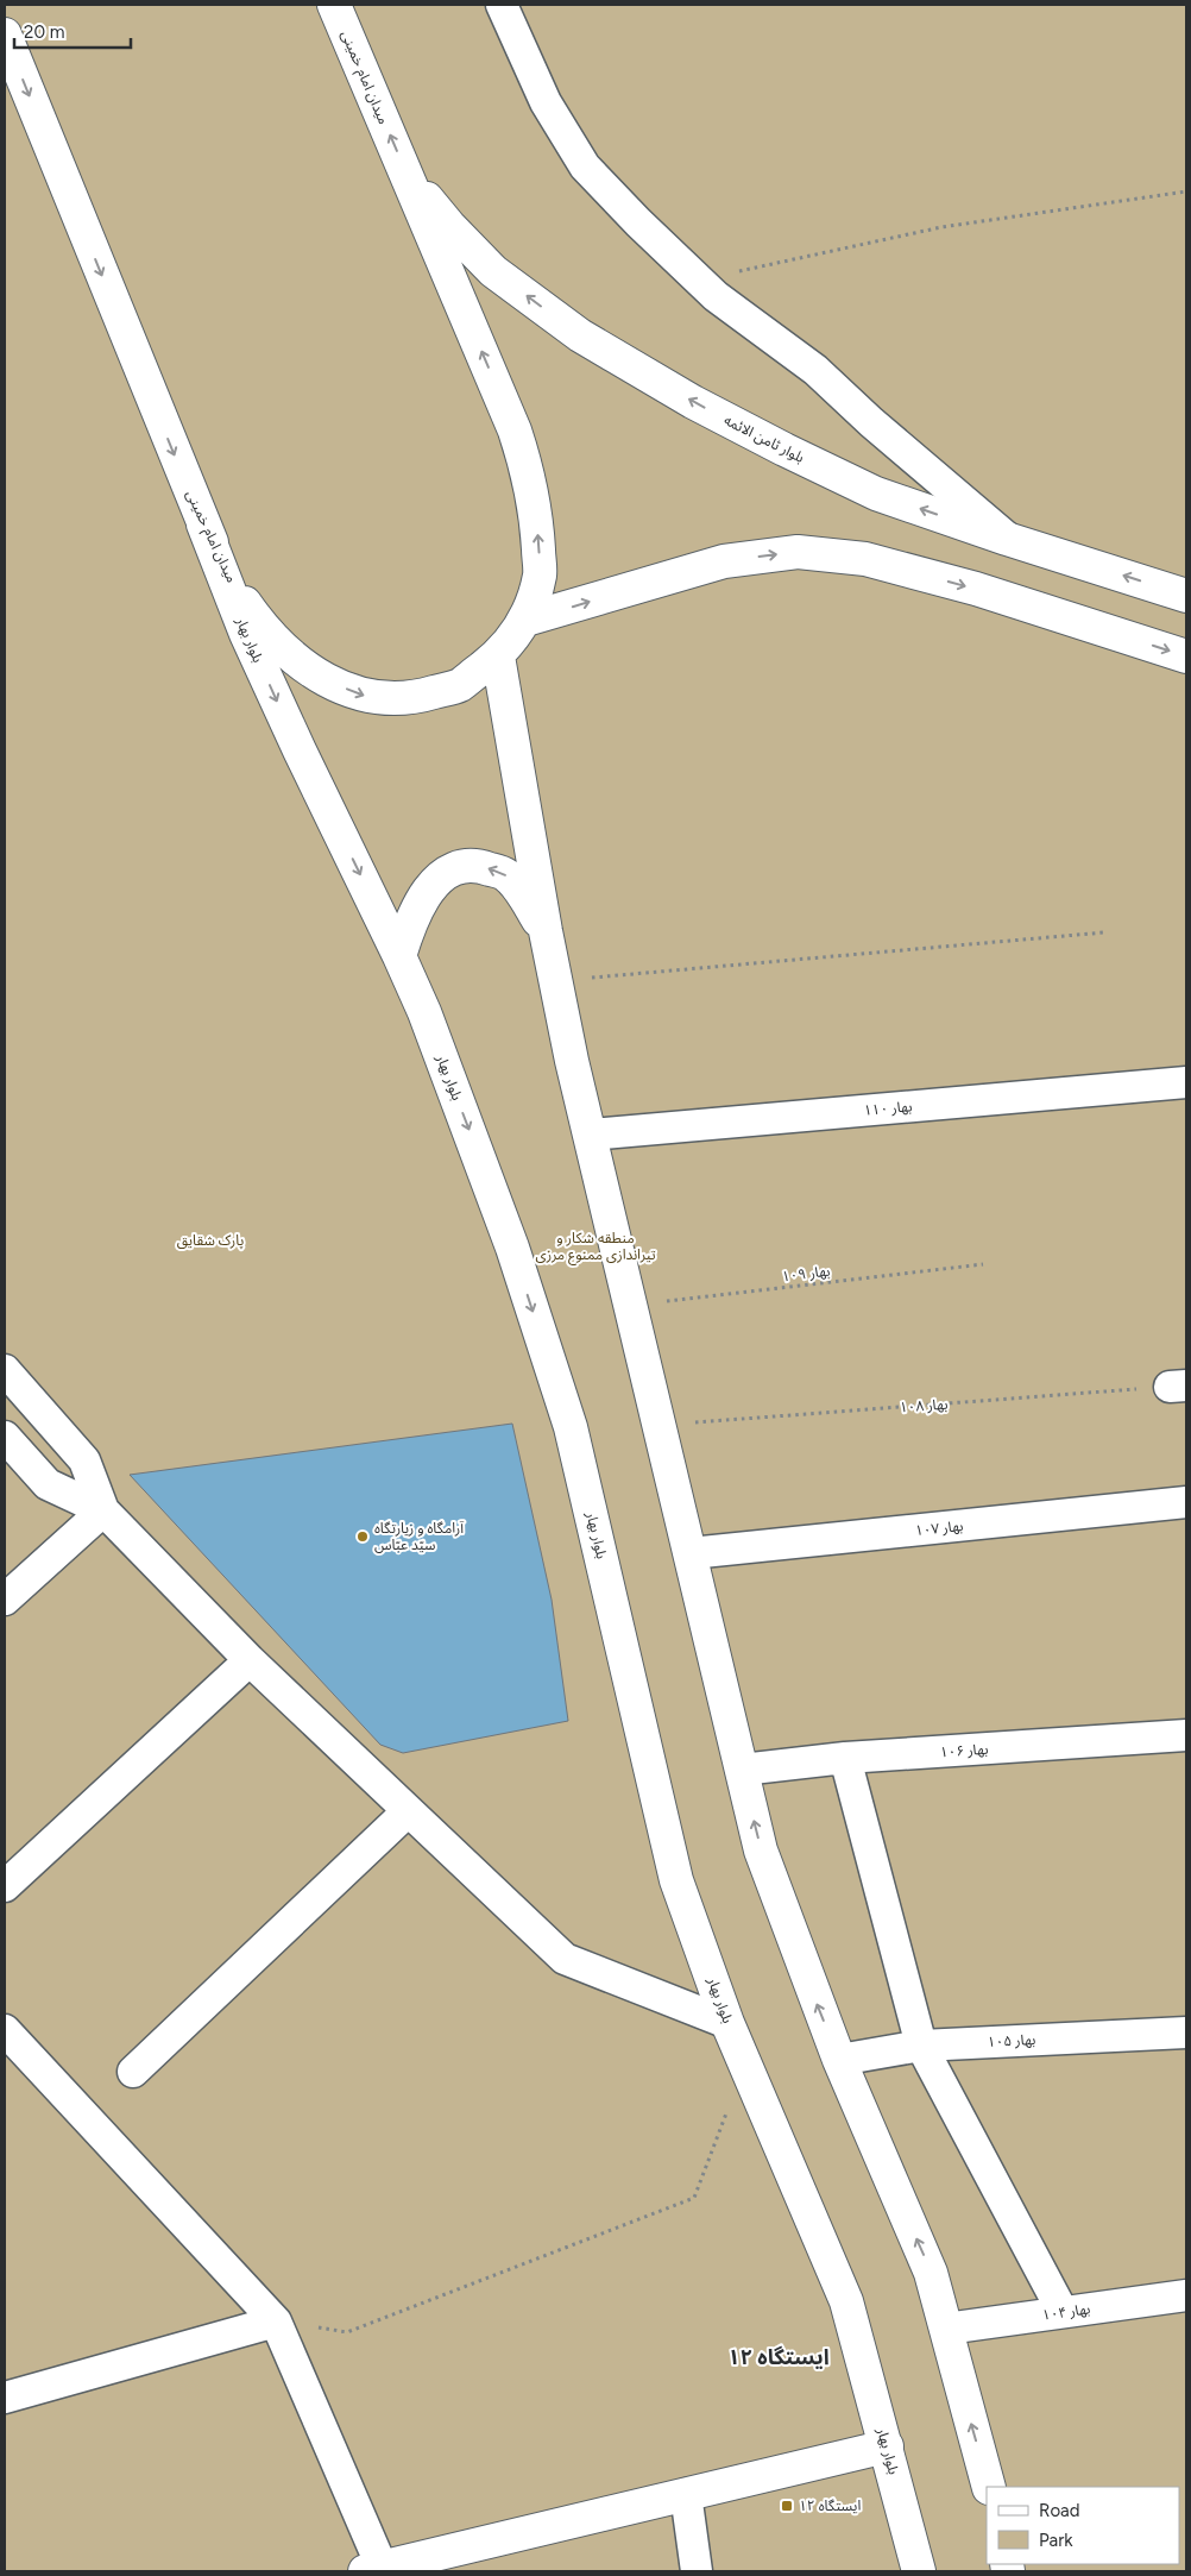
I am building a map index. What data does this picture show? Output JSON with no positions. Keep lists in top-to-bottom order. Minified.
{"streets":{"main road":["میدان امام خمینی","بلوار ثامن الائمه","بلوار بهار"],"street":["بهار ۱۱۰","بهار ۱۰۷","بهار ۱۰۶","بهار ۱۰۵","بهار ۱۰۴"],"path":["بهار ۱۰۹","بهار ۱۰۸"]},"crossings":[["میدان امام خمینی","بلوار ثامن الائمه"],["میدان امام خمینی","بلوار بهار"]],"one_way":["بلوار ثامن الائمه"],"districts":["ایستگاه ۱۲"],"parks":["منطقه شکار و تیراندازی ممنوع مرزی","پارک شقایق"],"places":{"other":["آرامگاه و زیارتگاه سیّد عبّاس"],"transit":["ایستگاه ۱۲"]},"legend":["Road","Park"],"scale_bar":"20 m"}
